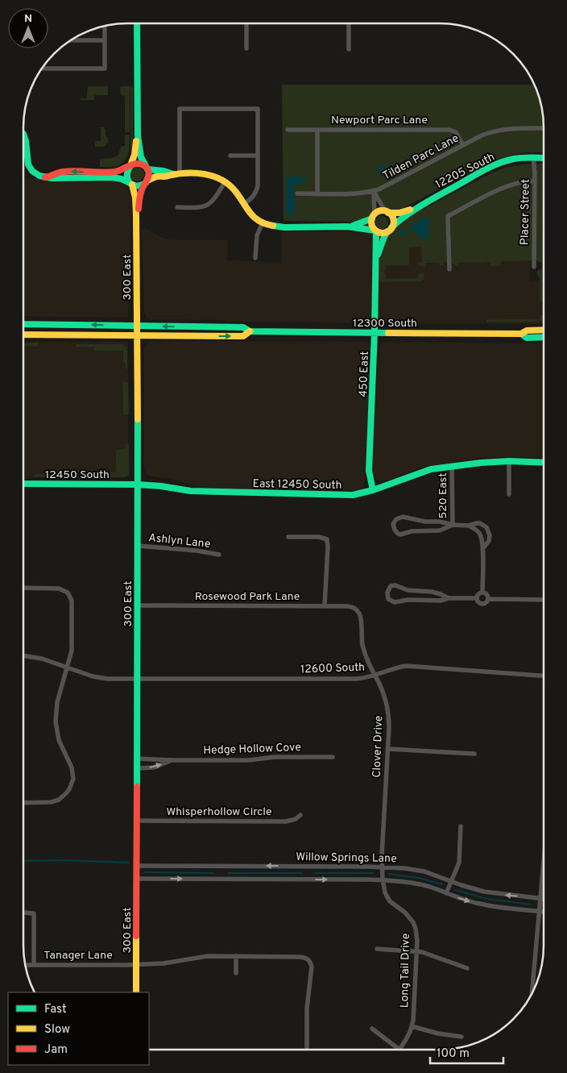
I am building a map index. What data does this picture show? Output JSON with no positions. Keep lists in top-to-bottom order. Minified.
{"streets":{"street":["Newport Parc Lane","Tilden Parc Lane","12205 South","Placer Street","300 East","12300 South","450 East","12450 South","East 12450 South","520 East","Ashlyn Lane","Rosewood Park Lane","12600 South","Clover Drive","Hedge Hollow Cove","Whisperhollow Circle","Willow Springs Lane","Tanager Lane","Long Tail Drive"]},"crossings":[["Newport Parc Lane","Tilden Parc Lane"],["12205 South","Placer Street"],["12205 South","450 East"],["300 East","12300 South"],["300 East","12450 South"],["300 East","East 12450 South"],["300 East","Ashlyn Lane"],["300 East","Rosewood Park Lane"],["300 East","12600 South"],["300 East","Hedge Hollow Cove"],["300 East","Whisperhollow Circle"],["300 East","Willow Springs Lane"],["300 East","Tanager Lane"],["12300 South","450 East"],["450 East","East 12450 South"],["12450 South","East 12450 South"],["East 12450 South","520 East"],["Rosewood Park Lane","Clover Drive"],["12600 South","Clover Drive"],["Clover Drive","Willow Springs Lane"],["Clover Drive","Long Tail Drive"],["Willow Springs Lane","Long Tail Drive"]],"legend":["Fast","Slow","Jam"],"scale_bar":"100 m","north":"top"}
